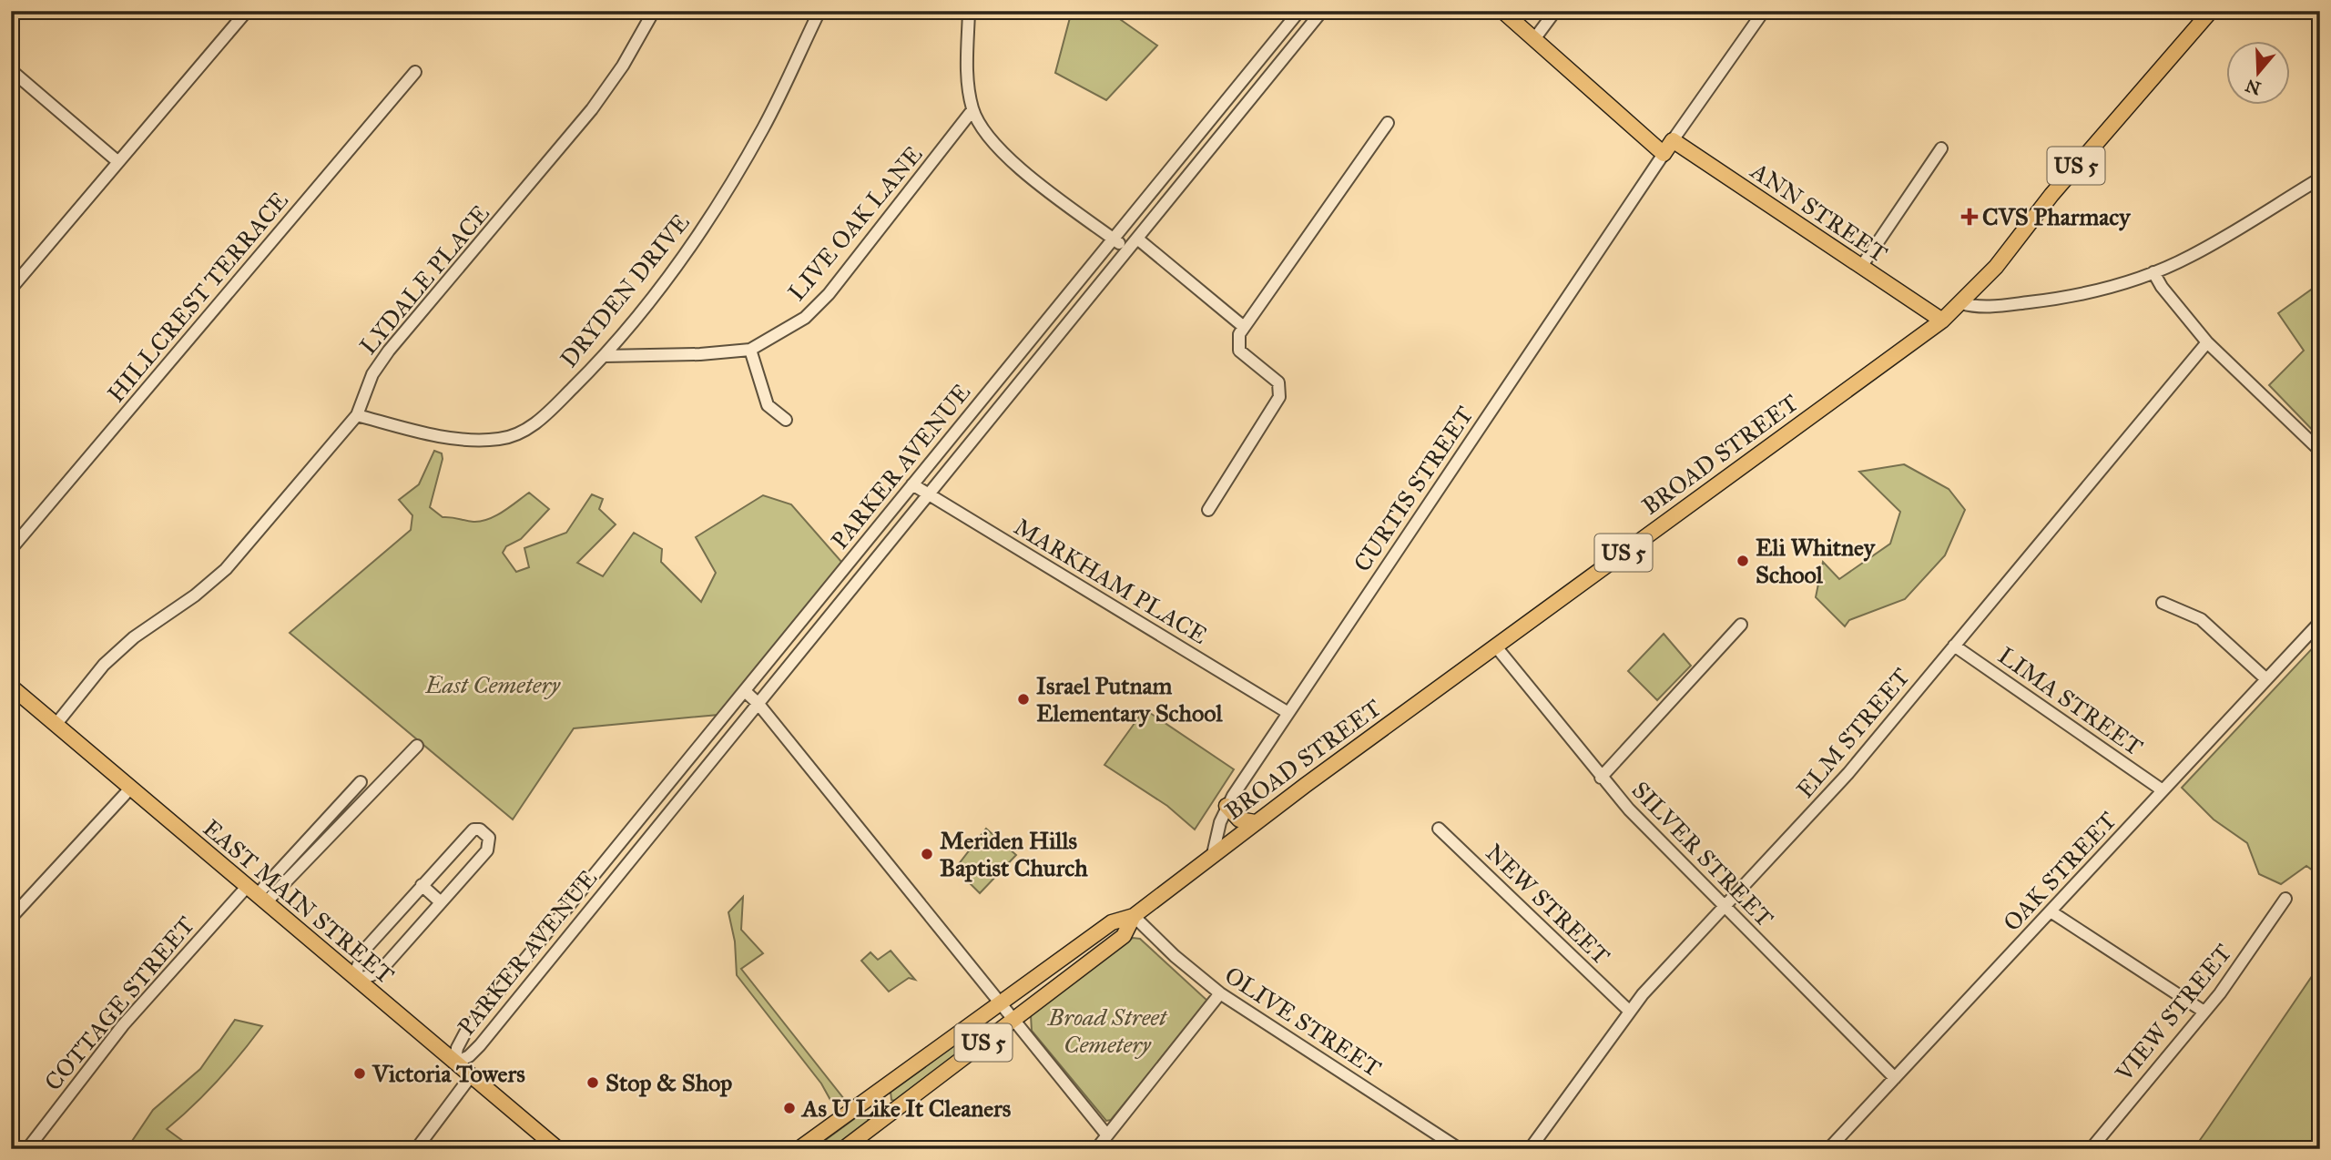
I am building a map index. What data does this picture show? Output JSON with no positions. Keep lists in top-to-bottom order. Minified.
{"streets":{"main road":["US 5","ANN STREET","BROAD STREET","EAST MAIN STREET"],"street":["LIVE OAK LANE","LYDALE PLACE","DRYDEN DRIVE","HILLCREST TERRACE","PARKER AVENUE","CURTIS STREET","MARKHAM PLACE","LIMA STREET","ELM STREET","SILVER STREET","OAK STREET","NEW STREET","COTTAGE STREET","VIEW STREET","OLIVE STREET"]},"crossings":[["ANN STREET","BROAD STREET"],["LIVE OAK LANE","DRYDEN DRIVE"],["LYDALE PLACE","DRYDEN DRIVE"],["LYDALE PLACE","EAST MAIN STREET"],["BROAD STREET","CURTIS STREET"],["BROAD STREET","SILVER STREET"],["BROAD STREET","OLIVE STREET"],["PARKER AVENUE","MARKHAM PLACE"],["PARKER AVENUE","EAST MAIN STREET"],["CURTIS STREET","MARKHAM PLACE"],["LIMA STREET","ELM STREET"],["LIMA STREET","OAK STREET"],["ELM STREET","SILVER STREET"],["ELM STREET","NEW STREET"],["SILVER STREET","OAK STREET"],["EAST MAIN STREET","COTTAGE STREET"]],"parks":["East Cemetery","Broad Street Cemetery"],"places":{"health":["CVS Pharmacy"],"other":["Eli Whitney School","Israel Putnam Elementary School","Meriden Hills Baptist Church","Victoria Towers","Stop & Shop","As U Like It Cleaners"]},"north":"bottom"}
